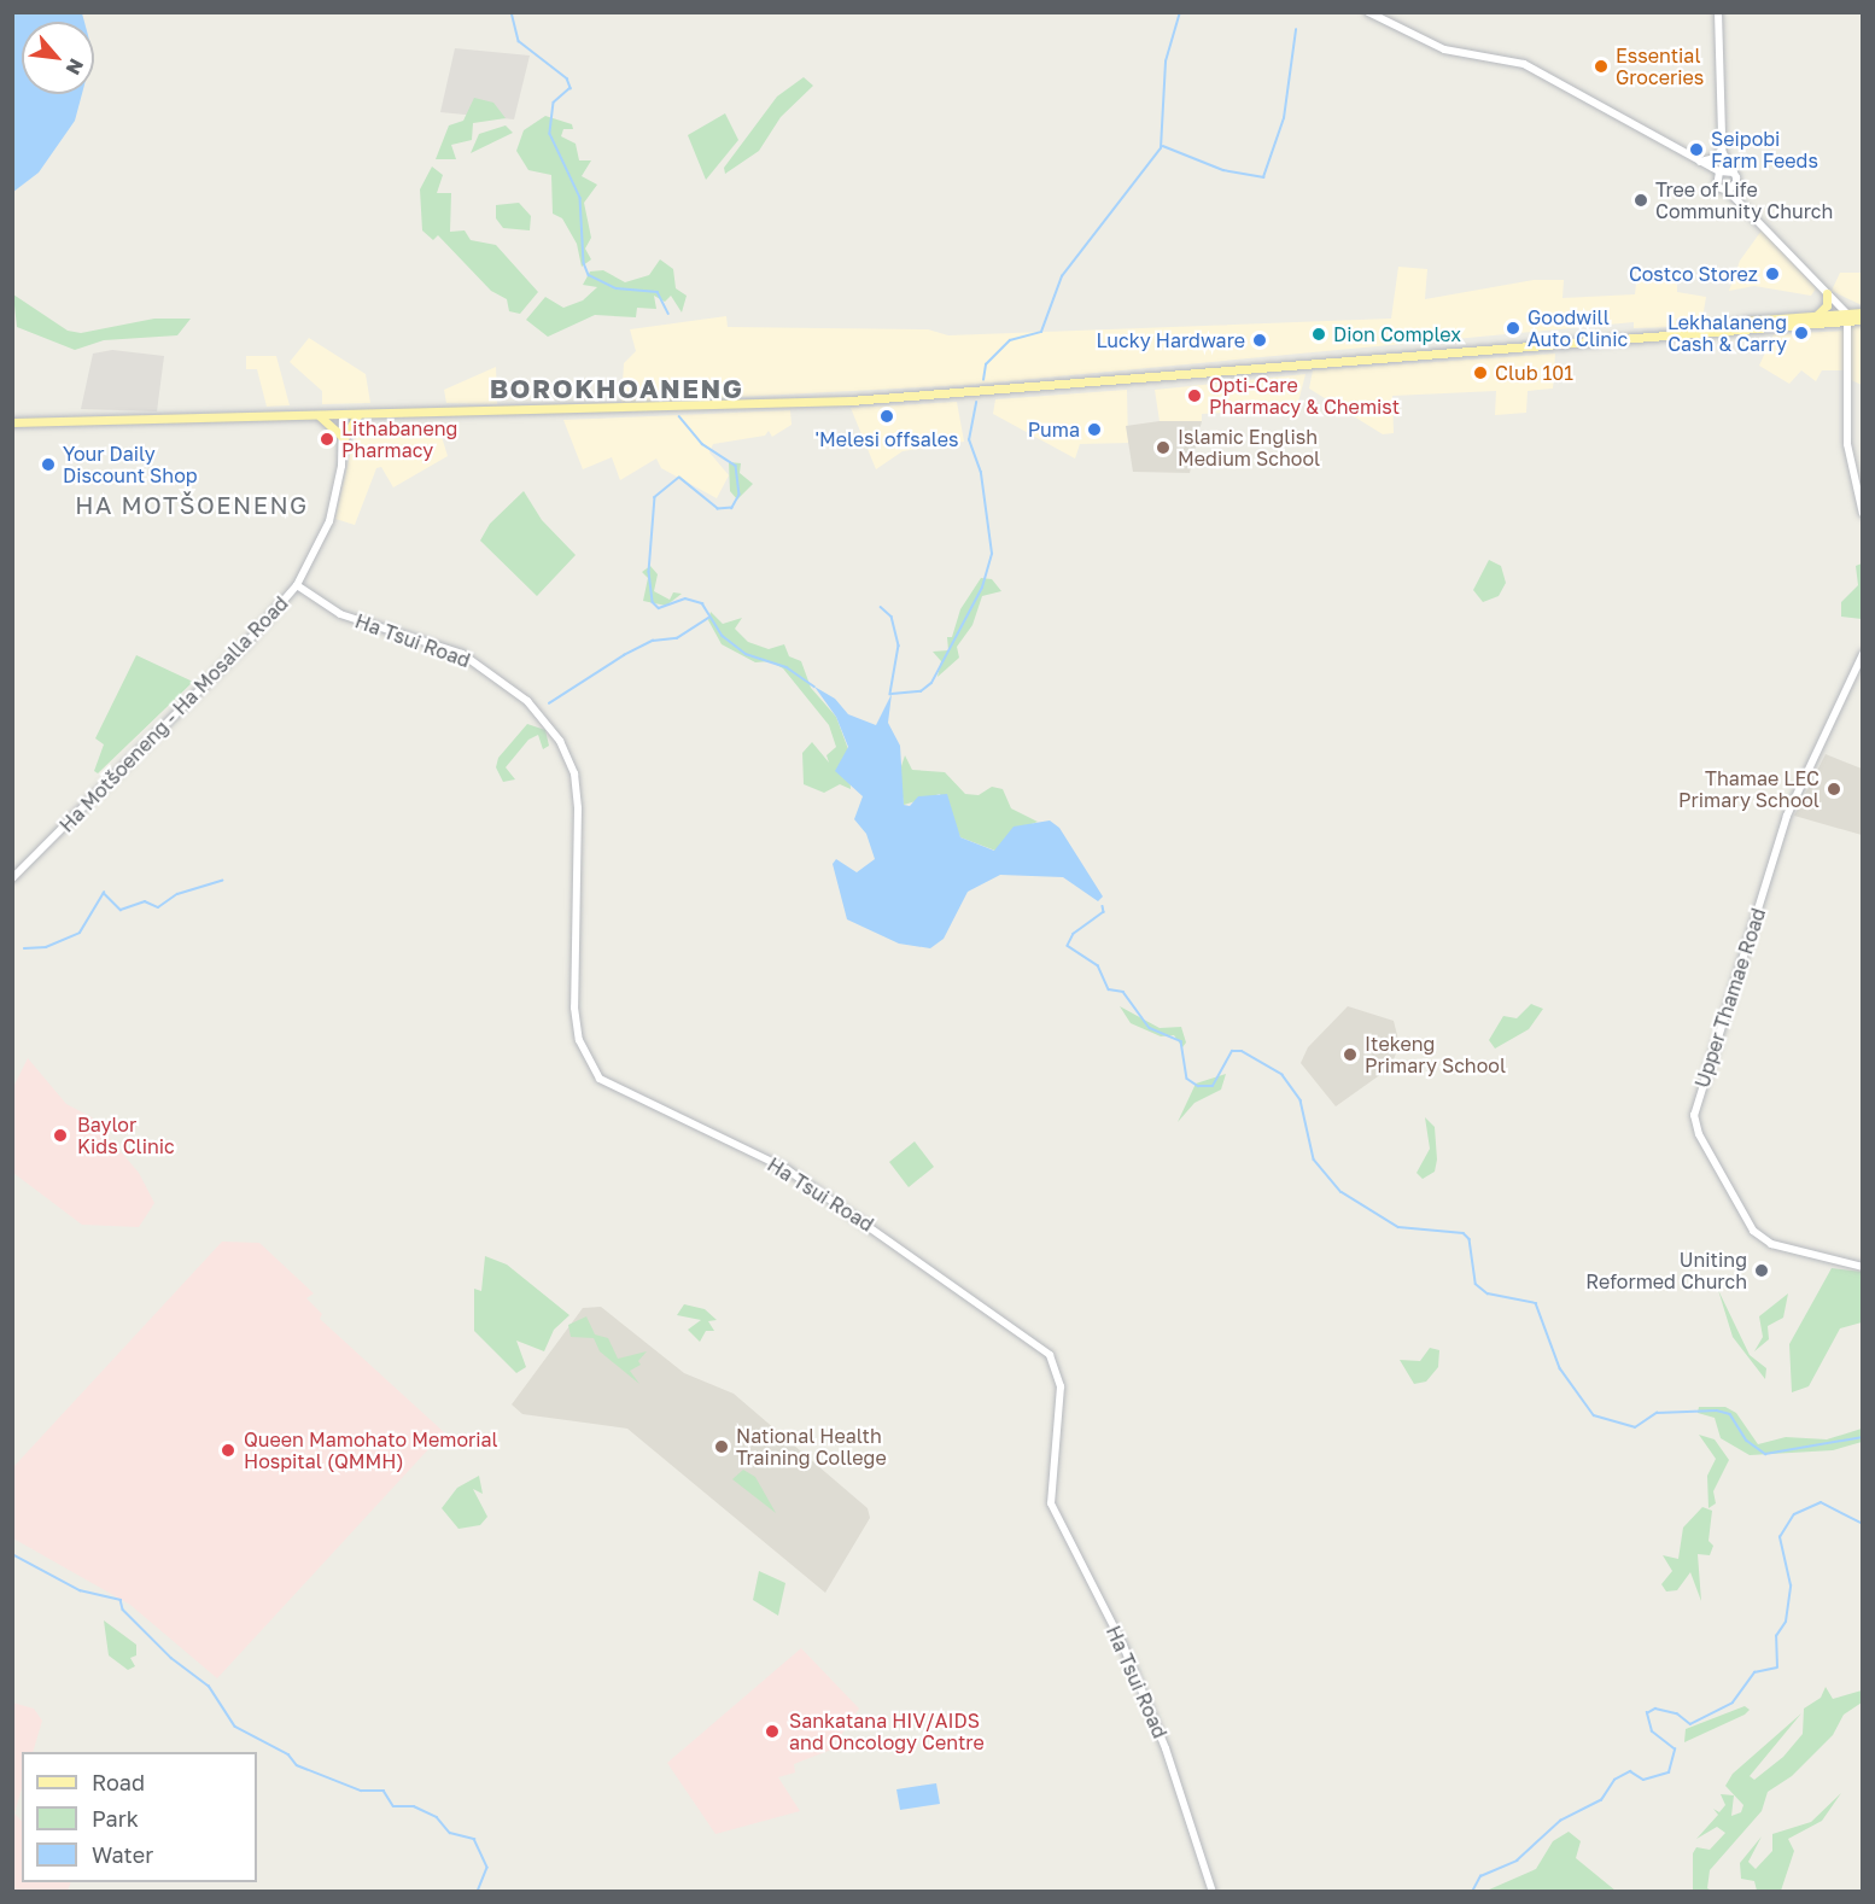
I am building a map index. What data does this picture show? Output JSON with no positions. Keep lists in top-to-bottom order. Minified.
{"streets":{"street":["Ha Tsui Road","Ha Motšoeneng - Ha Mosalla Road","Upper Thamae Road"]},"crossings":[["Ha Tsui Road","Ha Motšoeneng - Ha Mosalla Road"]],"districts":["BOROKHOANENG","HA MOTŠOENENG"],"places":["Essential Groceries","Seipobi Farm Feeds","Tree of Life Community Church","Costco Storez","Goodwill Auto Clinic","Lekhalaneng Cash & Carry","Dion Complex","Lucky Hardware","Club 101","Opti-Care Pharmacy & Chemist","'Melesi offsales","Puma","Lithabaneng Pharmacy","Islamic English Medium School","Your Daily Discount Shop","Thamae LEC Primary School","Itekeng Primary School","Baylor Kids Clinic","Uniting Reformed Church","National Health Training College","Queen Mamohato Memorial Hospital (QMMH)","Sankatana HIV/AIDS and Oncology Centre"],"legend":["Road","Park","Water"],"north":"bottom right"}
